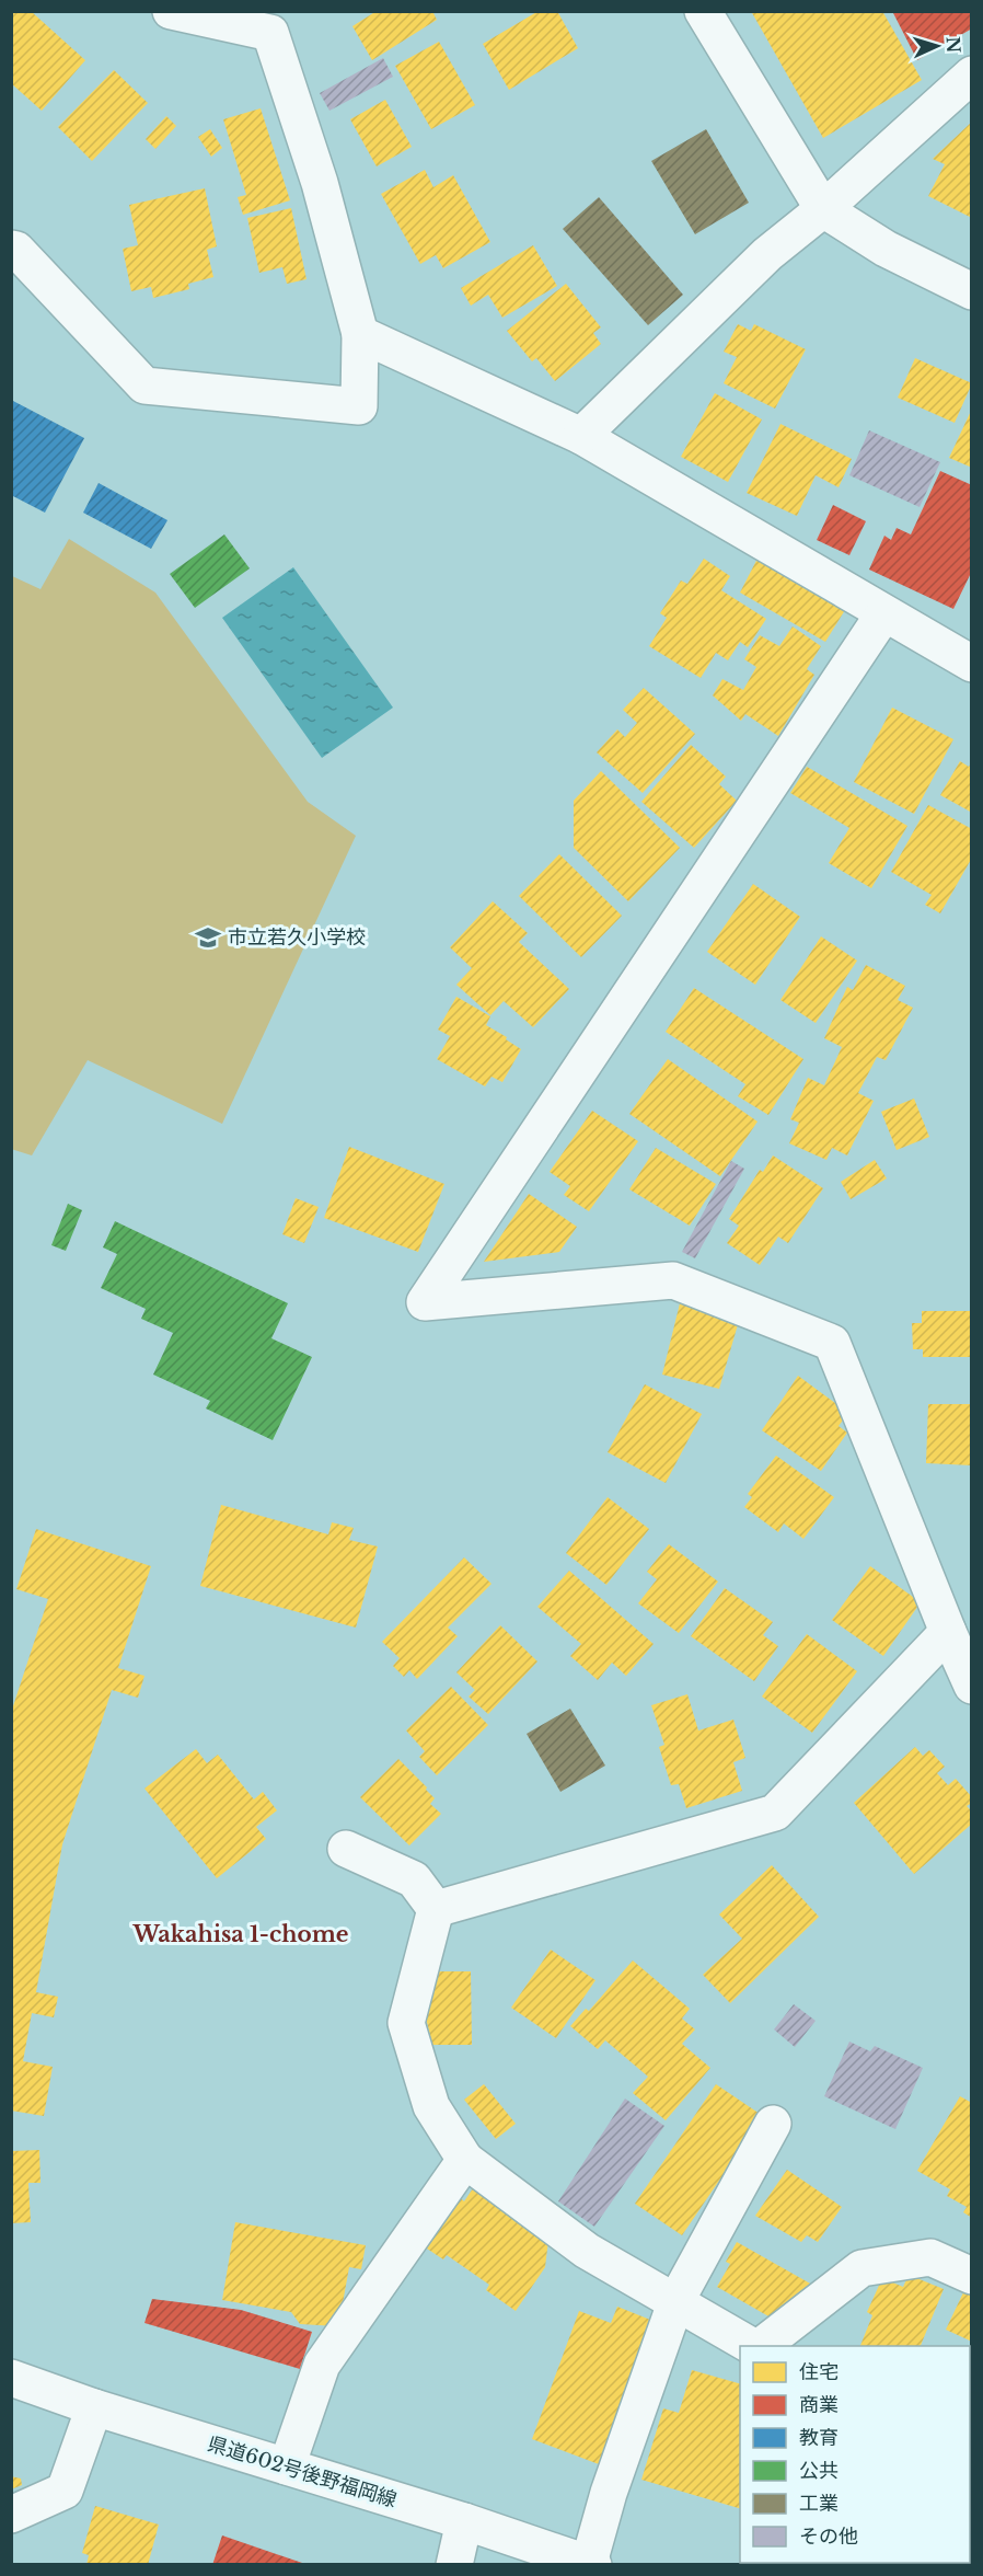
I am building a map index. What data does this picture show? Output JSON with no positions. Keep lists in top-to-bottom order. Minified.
{"streets":{"street":["県道602号後野福岡線"]},"districts":["Wakahisa 1-chome"],"places":{"school or university":["市立若久小学校"]},"legend":["住宅","商業","教育","公共","工業","その他"],"north":"right"}
